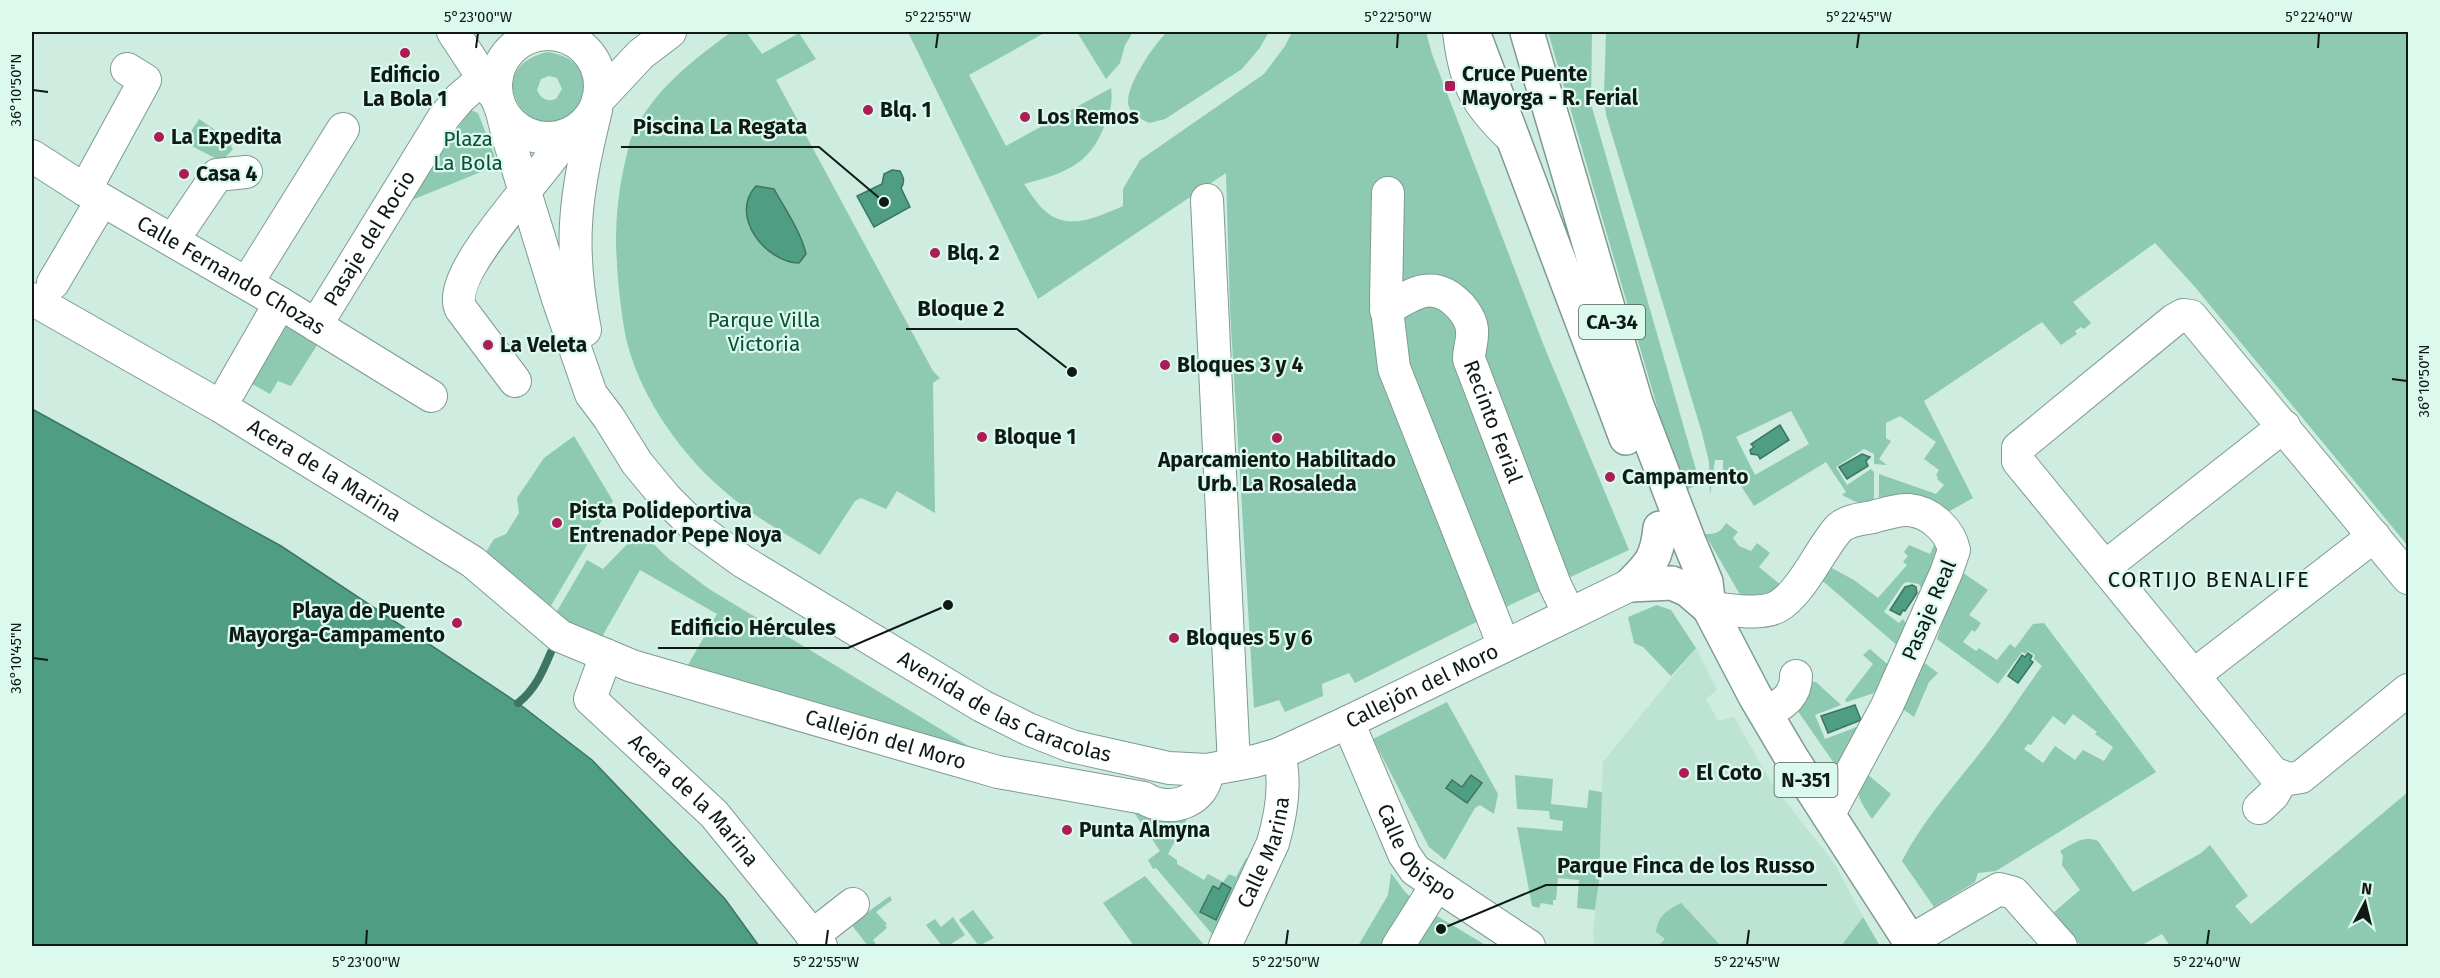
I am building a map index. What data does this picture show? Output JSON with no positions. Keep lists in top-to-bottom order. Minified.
{"streets":{"highway":["CA-34","N-351"],"street":["Pasaje del Rocio","Calle Fernando Chozas","Recinto Ferial","Acera de la Marina","Pasaje Real","Callejón del Moro","Avenida de las Caracolas","Calle Obispo","Calle Marina"]},"crossings":[["Pasaje del Rocio","Calle Fernando Chozas"],["Pasaje del Rocio","Avenida de las Caracolas"],["CA-34","Pasaje Real"],["CA-34","N-351"],["Recinto Ferial","Callejón del Moro"],["Acera de la Marina","Callejón del Moro"],["Pasaje Real","N-351"],["Callejón del Moro","Avenida de las Caracolas"],["Callejón del Moro","Calle Obispo"],["Callejón del Moro","Calle Marina"]],"districts":["CORTIJO BENALIFE"],"parks":["Plaza La Bola","Parque Villa Victoria"],"places":{"other":["Edificio La Bola 1","Blq. 1","Los Remos","La Expedita","Casa 4","Piscina La Regata","Blq. 2","La Veleta","Bloques 3 y 4","Bloque 2","Bloque 1","Aparcamiento Habilitado Urb. La Rosaleda","Campamento","Pista Polideportiva Entrenador Pepe Noya","Edificio Hércules","Playa de Puente Mayorga-Campamento","Bloques 5 y 6","El Coto","Punta Almyna","Parque Finca de los Russo"],"transit":["Cruce Puente Mayorga - R. Ferial"]},"north":"top","coordinates":["5°23'00\"W","5°22'55\"W","5°22'50\"W","5°22'45\"W","5°22'40\"W","36°10'50\"N","36°10'45\"N"]}
